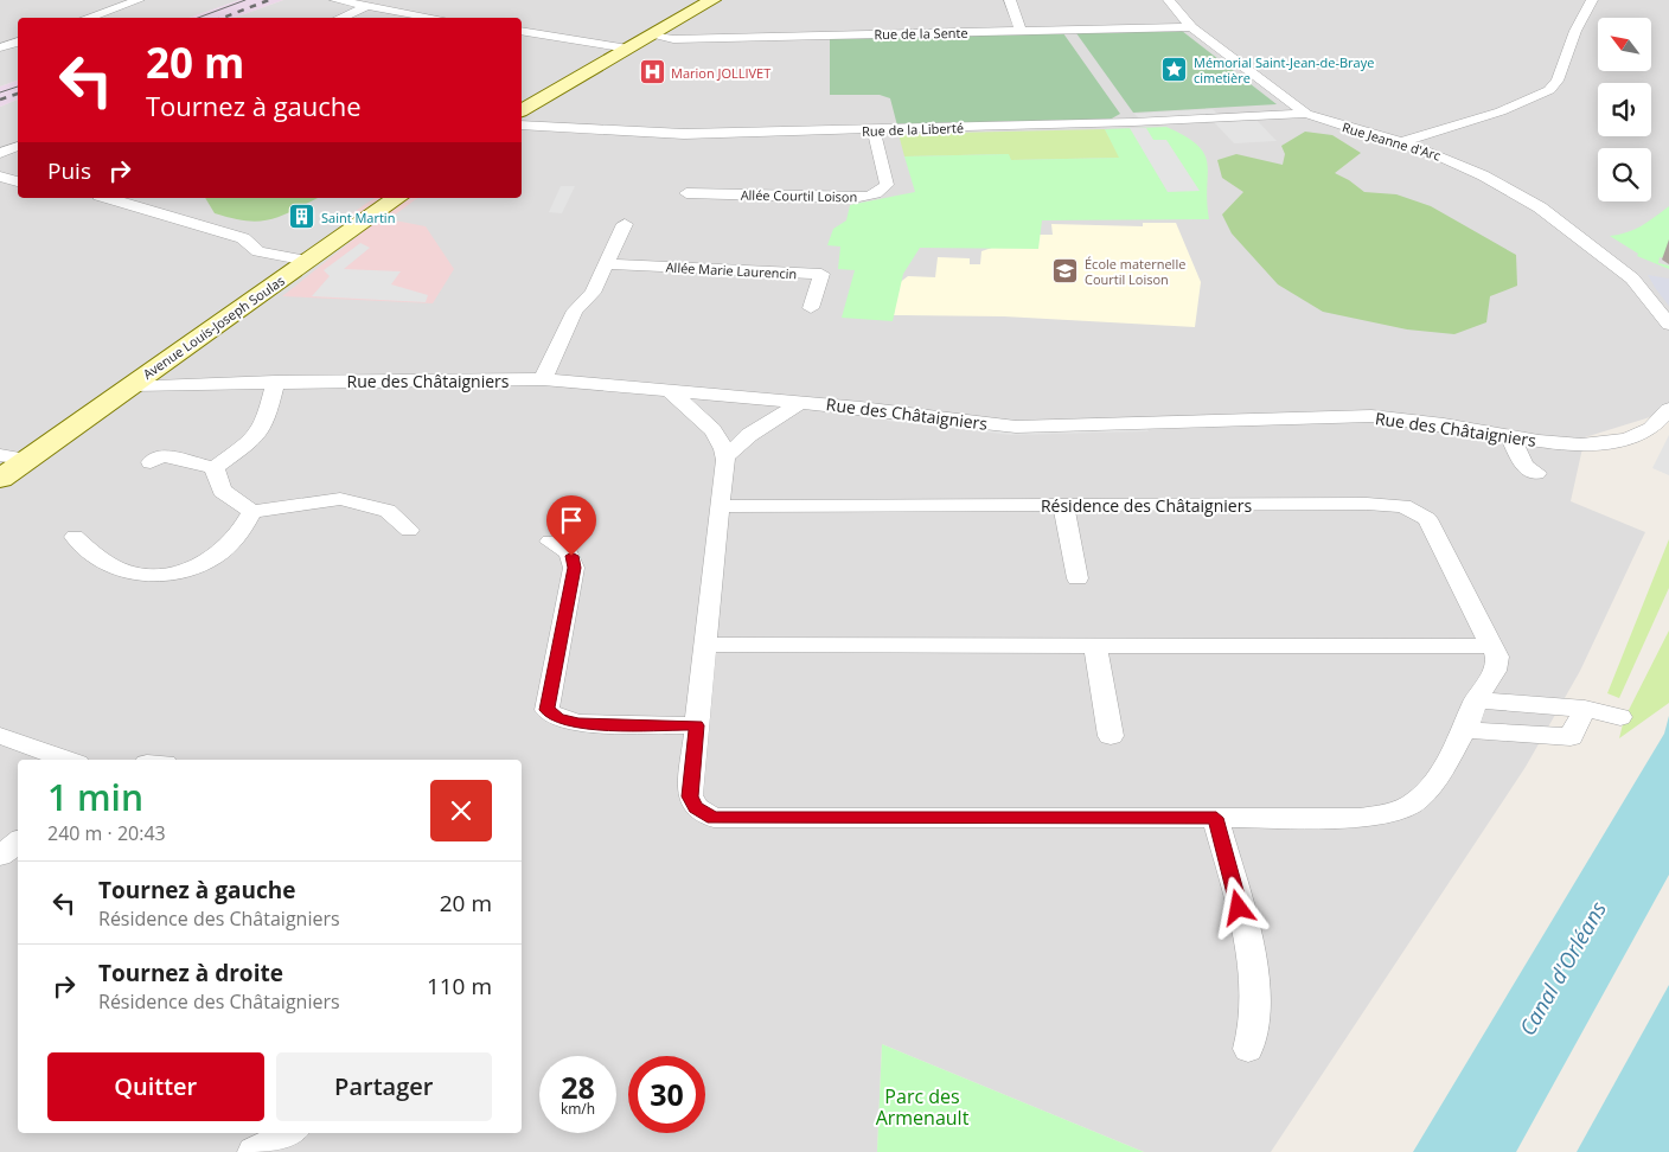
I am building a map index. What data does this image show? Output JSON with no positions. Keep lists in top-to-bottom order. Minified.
{"streets":{"main road":["Avenue Louis-Joseph Soulas"],"street":["Rue de la Sente","Rue de la Liberté","Rue Jeanne d'Arc","Allée Courtil Loison","Allée Marie Laurencin","Rue des Châtaigniers","Résidence des Châtaigniers"]},"crossings":[["Rue de la Sente","Rue Jeanne d'Arc"],["Rue de la Liberté","Rue Jeanne d'Arc"],["Rue de la Liberté","Allée Courtil Loison"],["Avenue Louis-Joseph Soulas","Rue des Châtaigniers"]],"water":["Canal d'Orléans"],"parks":["Parc des Armenault"],"places":{"place":["Mémorial Saint-Jean-de-Braye cimetière"],"hospital":["Marion JOLLIVET"],"building":["Saint Martin"],"school or university":["École maternelle Courtil Loison"]},"north":"top left","page":{"turn":["20 m","Tournez à gauche"],"then":"Puis","heading":["1 min","240 m · 20:43"],"list":[{"name":"Tournez à gauche","note":"Résidence des Châtaigniers","value":"20 m"},{"name":"Tournez à droite","note":"Résidence des Châtaigniers","value":"110 m"}],"buttons":["Quitter","Partager"],"speed":"28 km/h","limit":"30"}}
